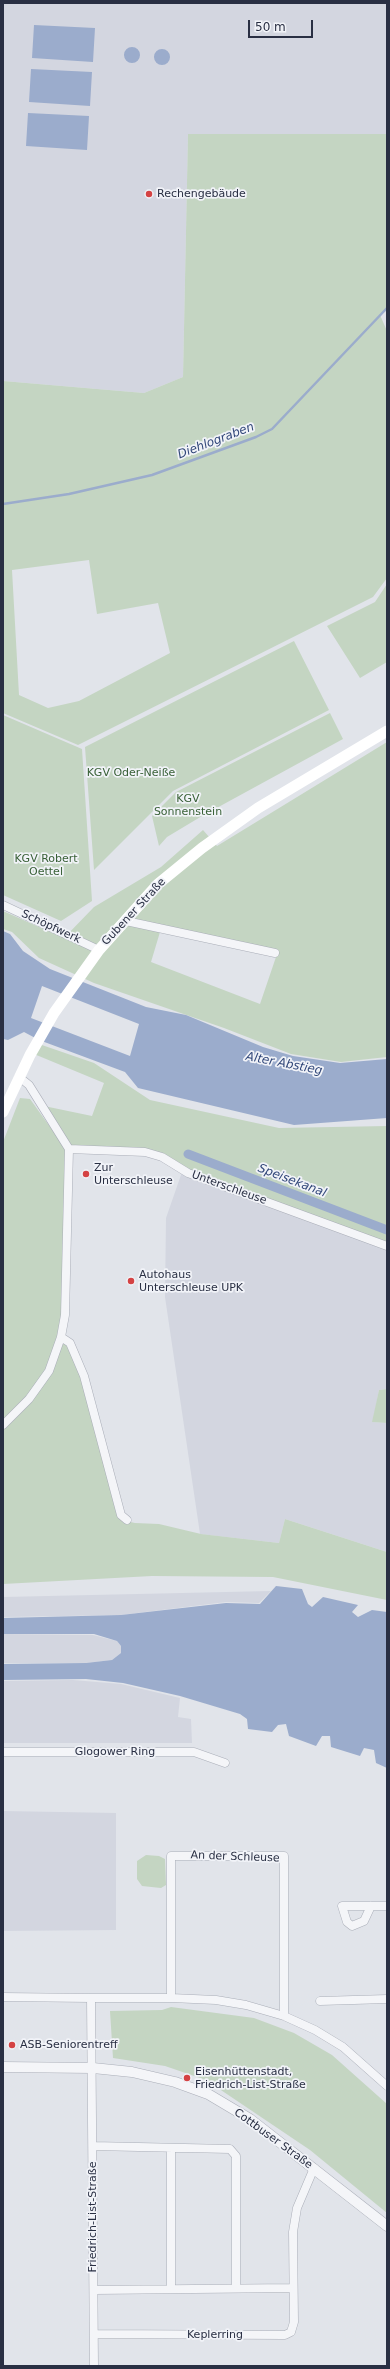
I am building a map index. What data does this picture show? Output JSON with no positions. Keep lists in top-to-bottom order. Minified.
{"streets":{"main road":["Gubener Straße"],"street":["Schöpfwerk","Unterschleuse","Glogower Ring","An der Schleuse","Cottbuser Straße","Friedrich-List-Straße","Keplerring"]},"crossings":[["Gubener Straße","Schöpfwerk"],["Cottbuser Straße","Friedrich-List-Straße"],["Cottbuser Straße","Keplerring"],["Friedrich-List-Straße","Keplerring"]],"water":["Diehlograben","Alter Abstieg","Speisekanal"],"parks":["KGV Oder-Neiße","KGV Sonnenstein","KGV Robert Oettel"],"places":["Rechengebäude","Zur Unterschleuse","Autohaus Unterschleuse UPK","ASB-Seniorentreff","Eisenhüttenstadt, Friedrich-List-Straße"],"scale_bar":"50 m"}
